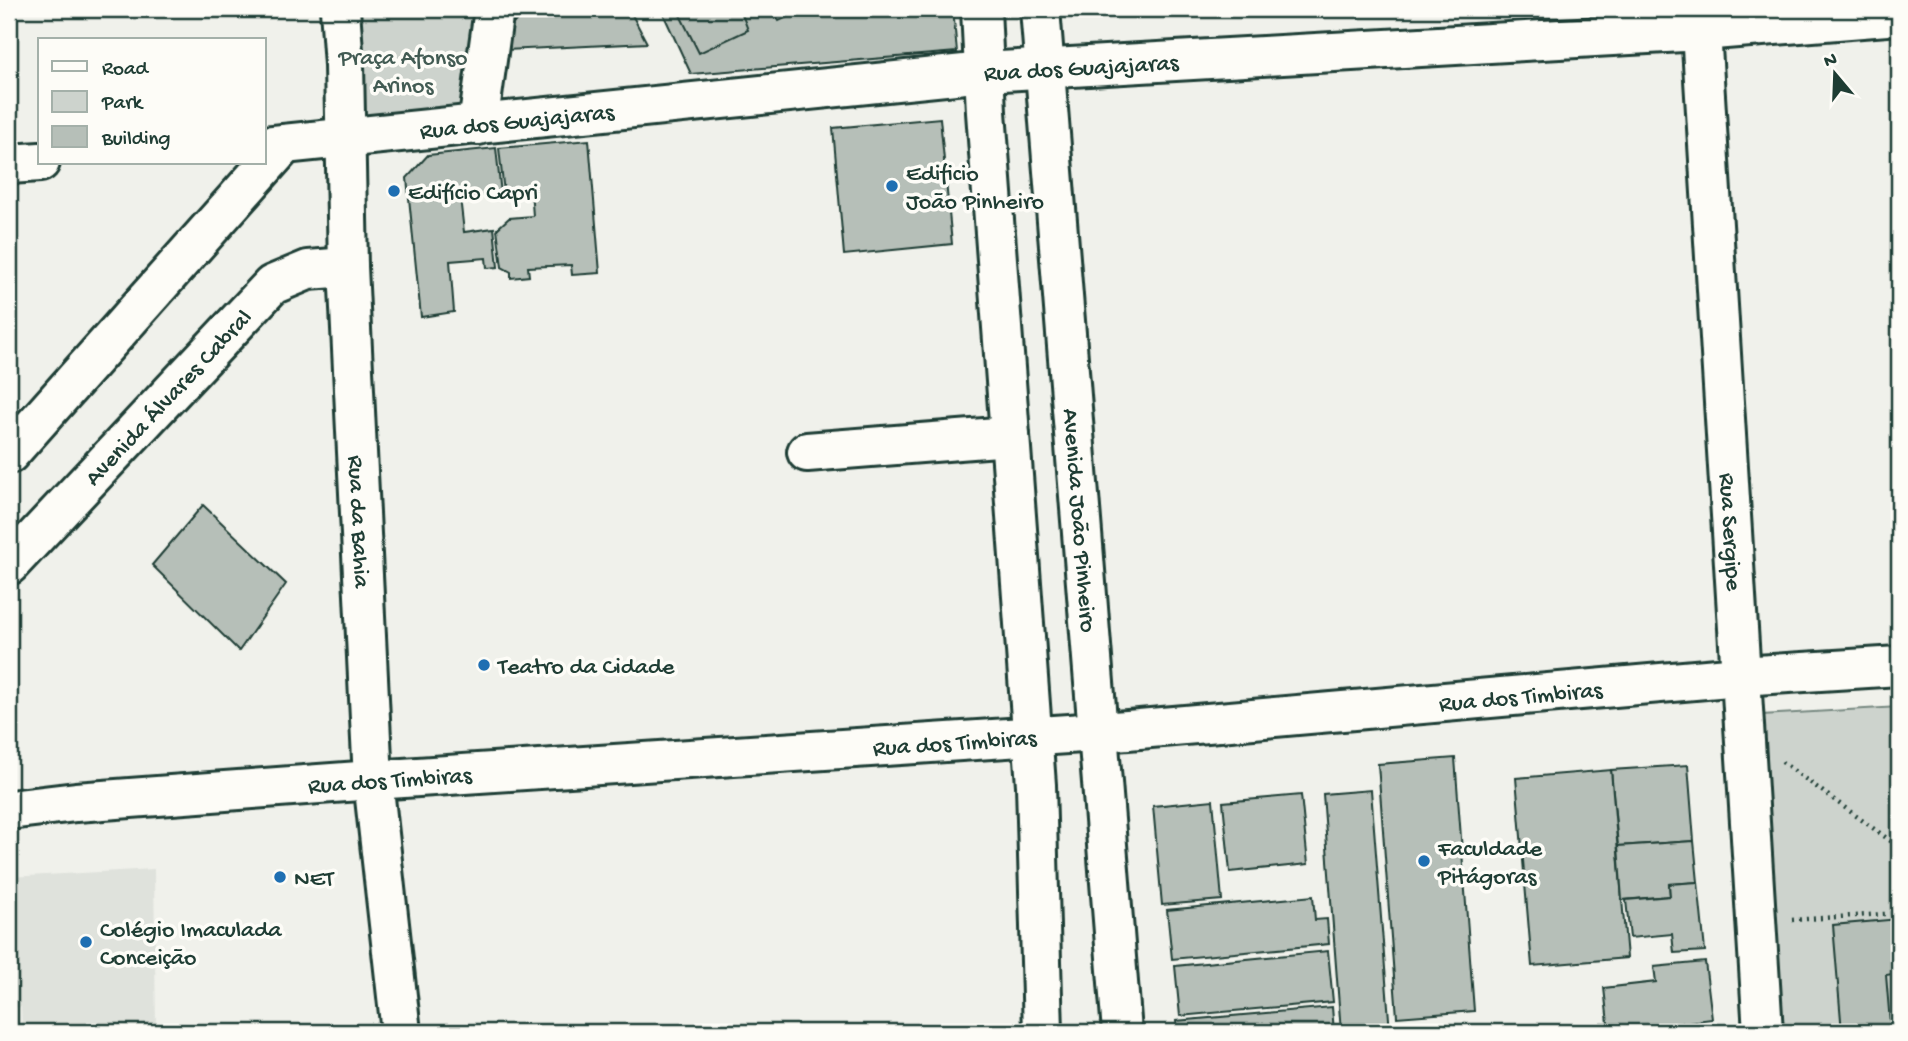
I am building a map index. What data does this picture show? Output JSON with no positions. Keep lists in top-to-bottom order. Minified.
{"streets":{"street":["Rua dos Guajajaras","Avenida Álvares Cabral","Rua da Bahia","Avenida João Pinheiro","Rua Sergipe","Rua dos Timbiras"]},"crossings":[["Rua dos Guajajaras","Rua da Bahia"],["Rua dos Guajajaras","Avenida João Pinheiro"],["Rua dos Guajajaras","Rua Sergipe"],["Avenida Álvares Cabral","Rua da Bahia"],["Rua da Bahia","Rua dos Timbiras"],["Avenida João Pinheiro","Rua dos Timbiras"],["Rua Sergipe","Rua dos Timbiras"]],"parks":["Praça Afonso Arinos"],"places":["Edificio João Pinheiro","Edifício Capri","Teatro da Cidade","Faculdade Pitágoras","NET","Colégio Imaculada Conceição"],"legend":["Road","Park","Building"],"north":"top"}
